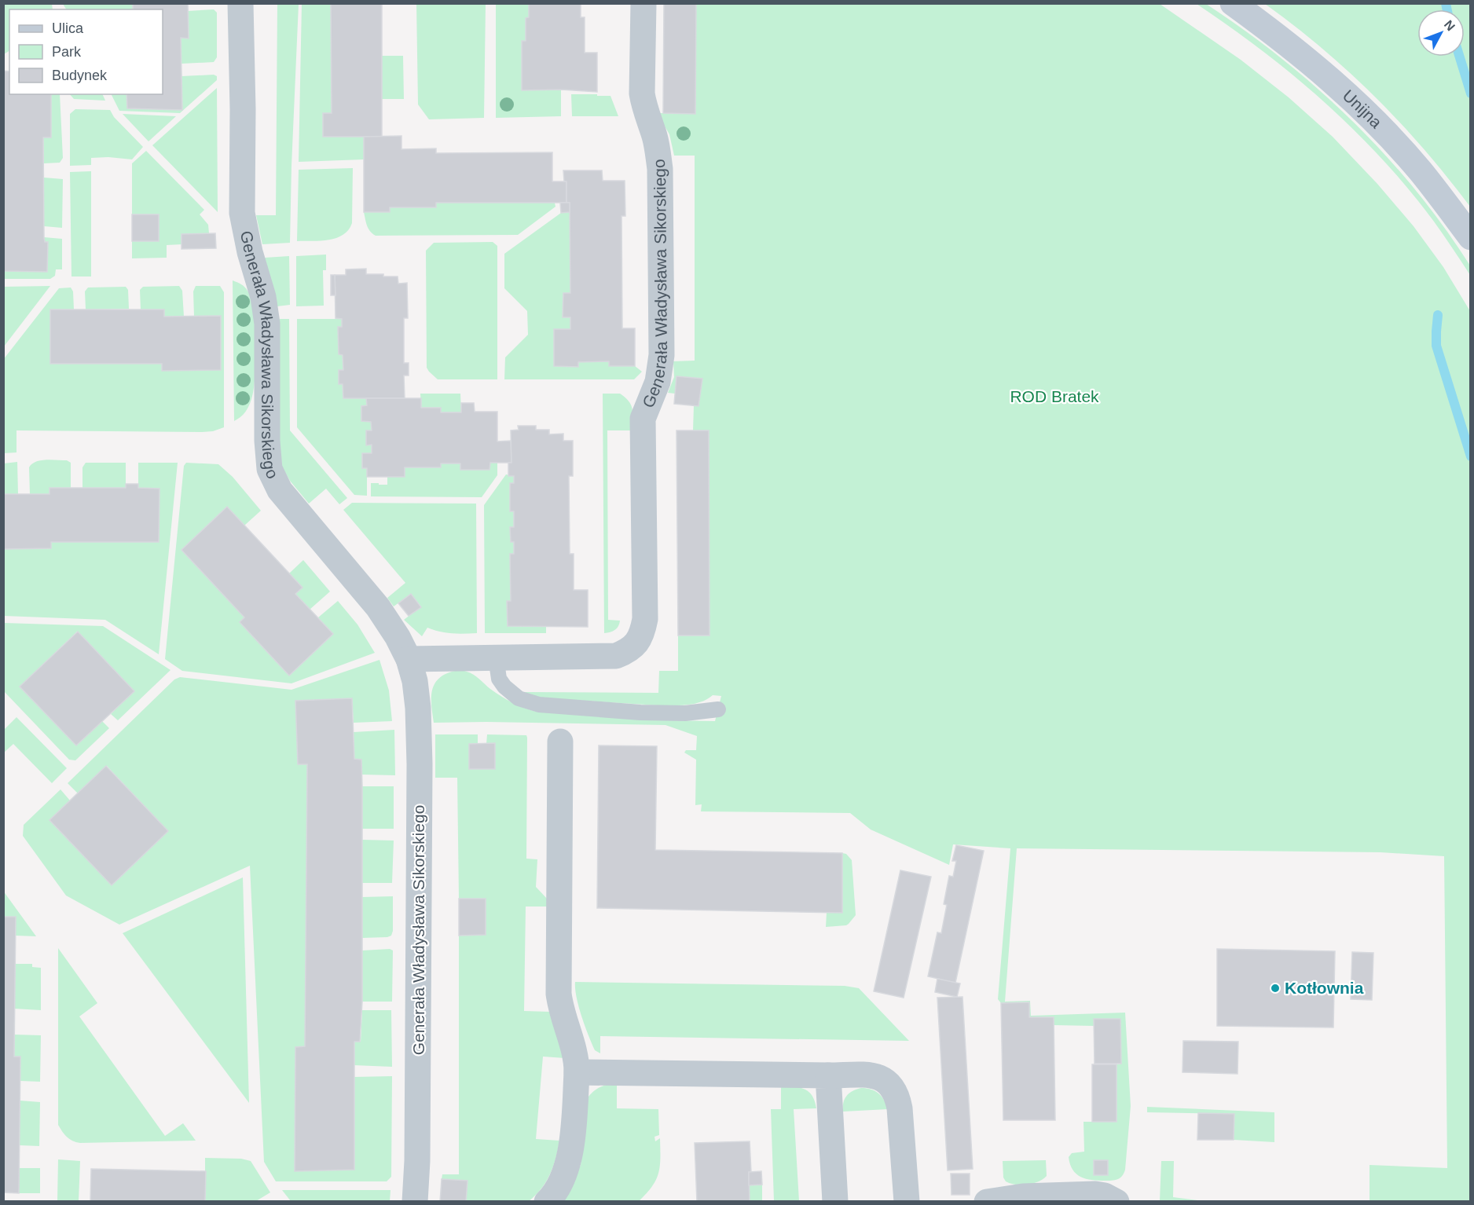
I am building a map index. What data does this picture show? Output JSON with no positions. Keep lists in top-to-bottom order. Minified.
{"streets":{"street":["Unijna","Generała Władysława Sikorskiego"]},"parks":["ROD Bratek"],"places":["Kotłownia"],"legend":["Ulica","Park","Budynek"],"north":"top right"}
